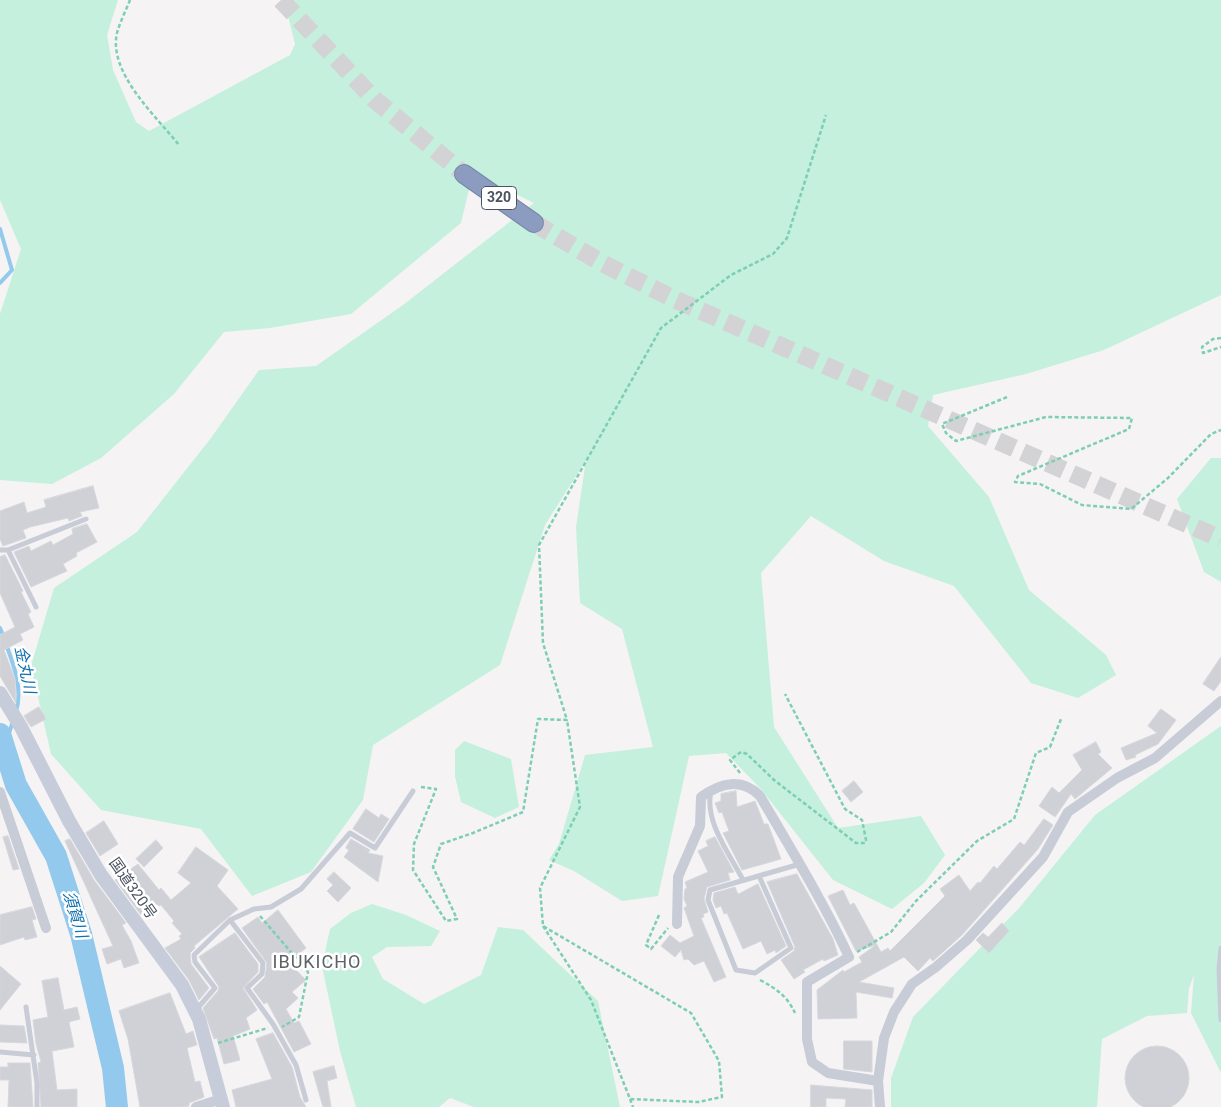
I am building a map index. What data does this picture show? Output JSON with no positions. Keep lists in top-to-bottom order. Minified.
{"streets":{"highway":["320"],"street":["国道320号"]},"districts":["IBUKICHO"],"water":["金丸川","須賀川"]}
